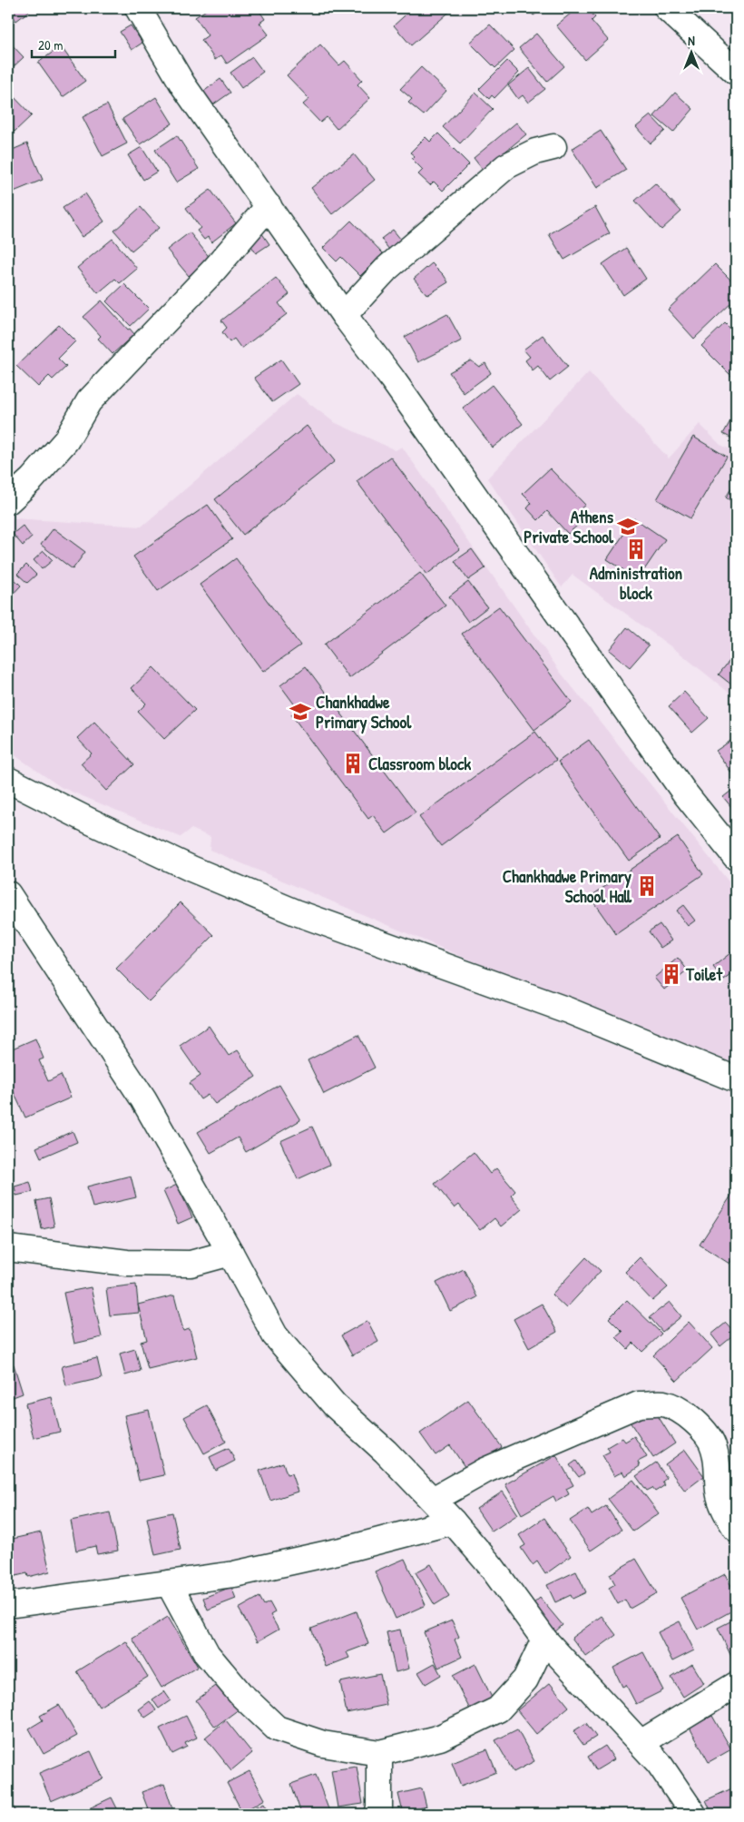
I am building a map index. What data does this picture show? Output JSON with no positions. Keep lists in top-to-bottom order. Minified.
{"places":{"school or university":["Athens Private School","Chankhadwe Primary School"],"building":["Administration block","Classroom block","Chankhadwe Primary School Hall","Toilet"]},"scale_bar":"20 m","north":"top"}
